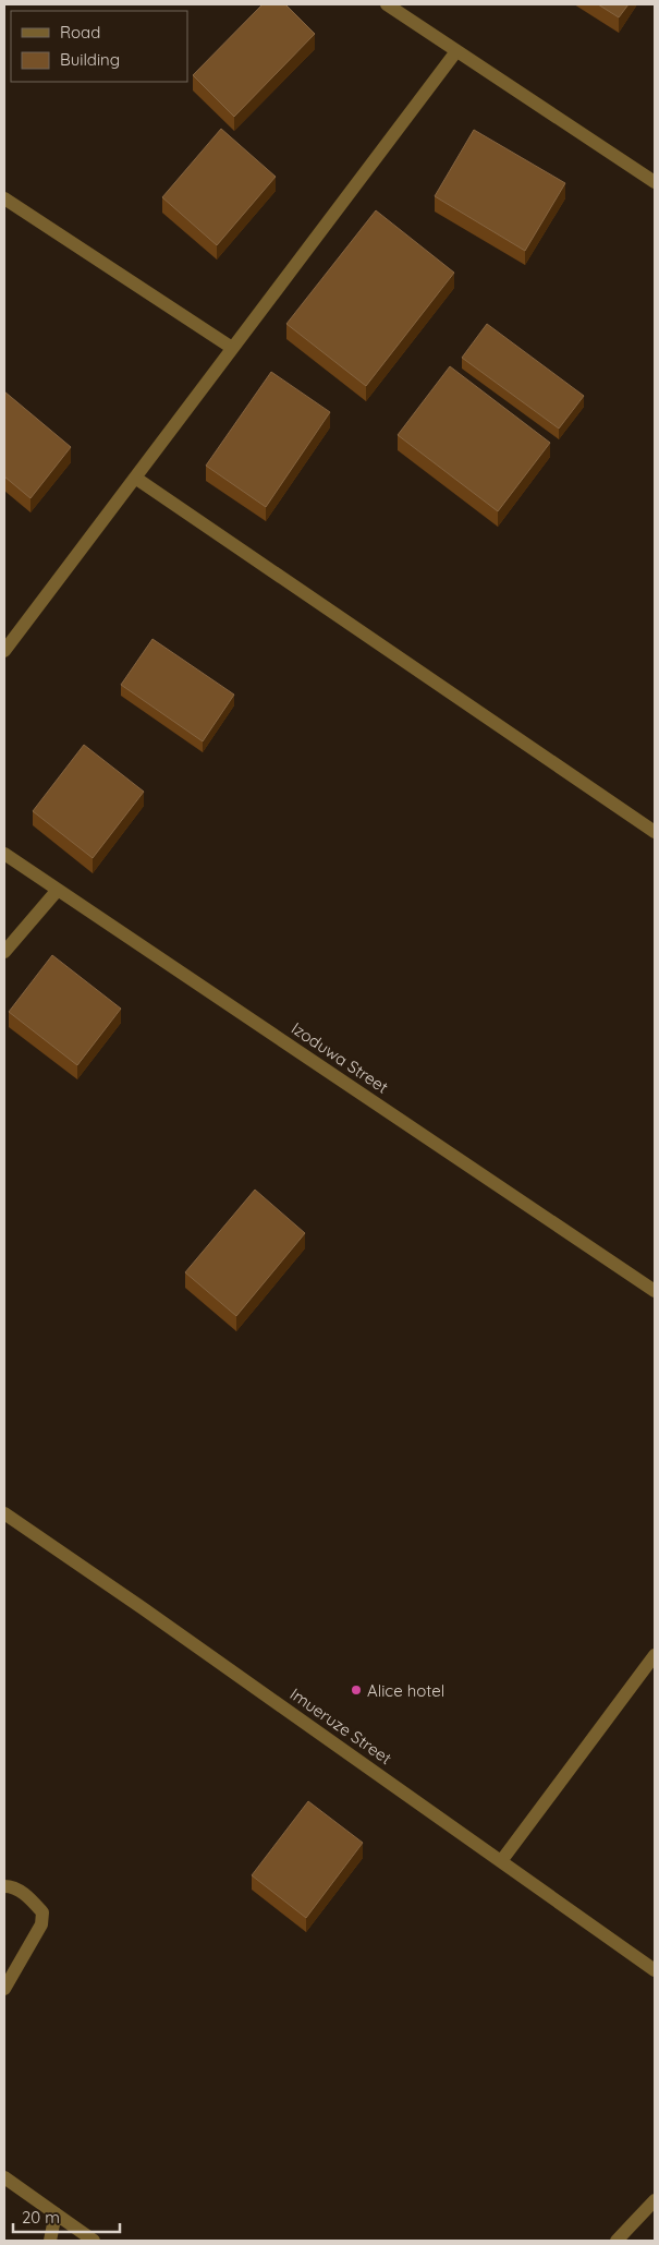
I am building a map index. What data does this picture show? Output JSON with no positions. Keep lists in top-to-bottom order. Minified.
{"streets":{"street":["Izoduwa Street","Imueruze Street"]},"places":["Alice hotel"],"legend":["Road","Building"],"scale_bar":"20 m"}
